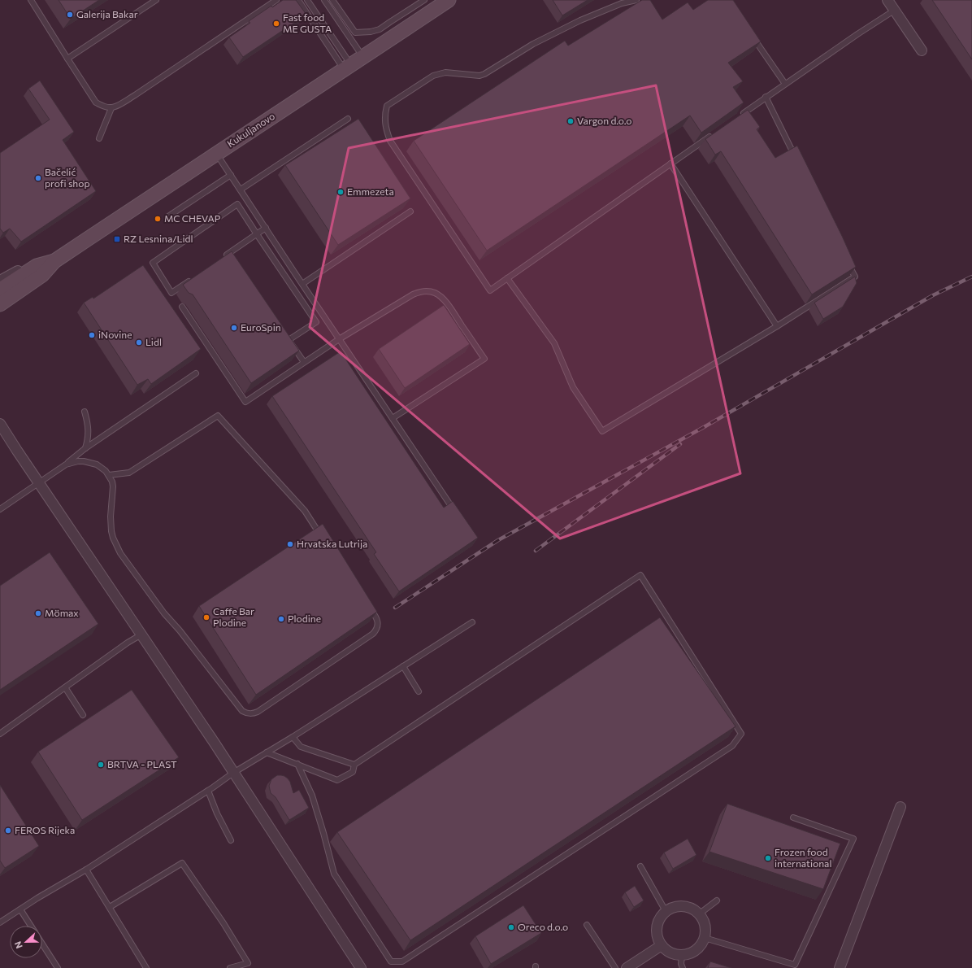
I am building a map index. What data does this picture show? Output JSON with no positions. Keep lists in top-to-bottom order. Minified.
{"streets":{"main road":["Kukuljanovo"]},"places":{"other":["Galerija Bakar","Fast food ME GUSTA","Vargon d.o.o","Bačelić profi shop","Emmezeta","MC CHEVAP","EuroSpin","iNovine","Lidl","Hrvatska Lutrija","Mömax","Caffe Bar Plodine","Plodine","BRTVA - PLAST","FEROS Rijeka","Frozen food international","Oreco d.o.o"],"transit":["RZ Lesnina/Lidl"]},"north":"left"}
